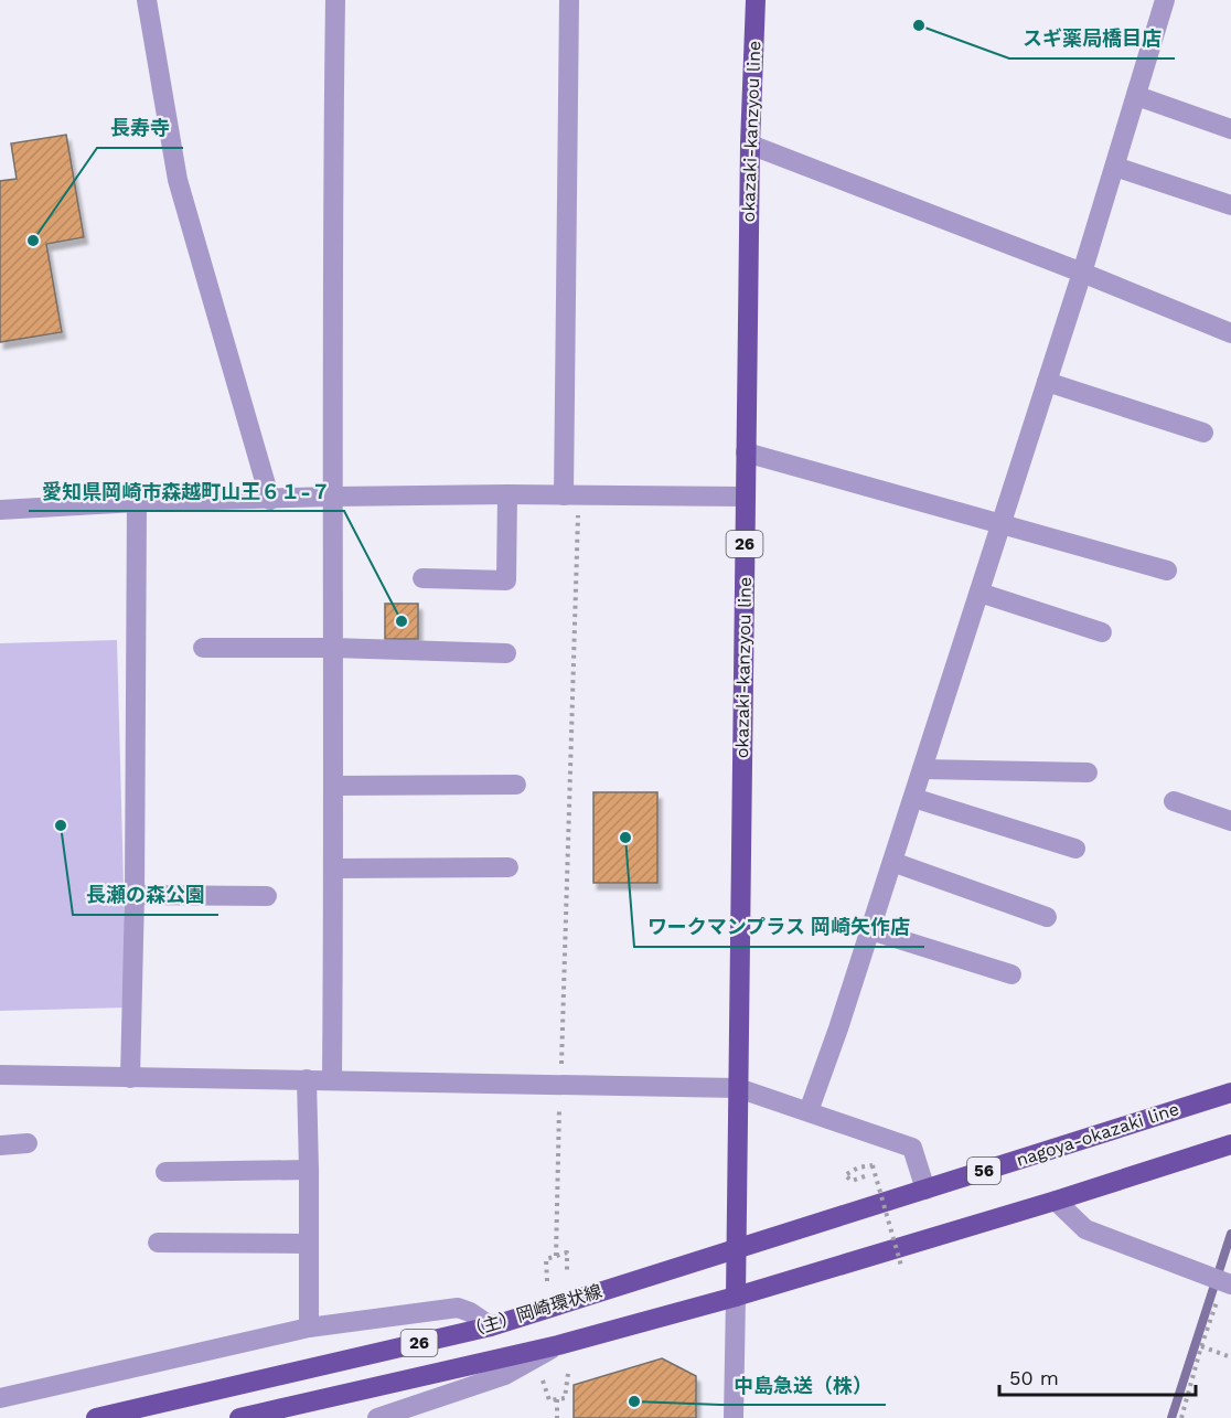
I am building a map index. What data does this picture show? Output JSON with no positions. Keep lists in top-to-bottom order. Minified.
{"streets":{"main road":["okazaki-kanzyou line","26","nagoya-okazaki line","56","（主）岡崎環状線"]},"crossings":[["okazaki-kanzyou line","nagoya-okazaki line"],["okazaki-kanzyou line","（主）岡崎環状線"],["nagoya-okazaki line","（主）岡崎環状線"]],"places":["スギ薬局橋目店","長寿寺","愛知県岡崎市森越町山王６１‐７","長瀬の森公園","ワークマンプラス 岡崎矢作店","中島急送（株）"],"scale_bar":"50 m"}
